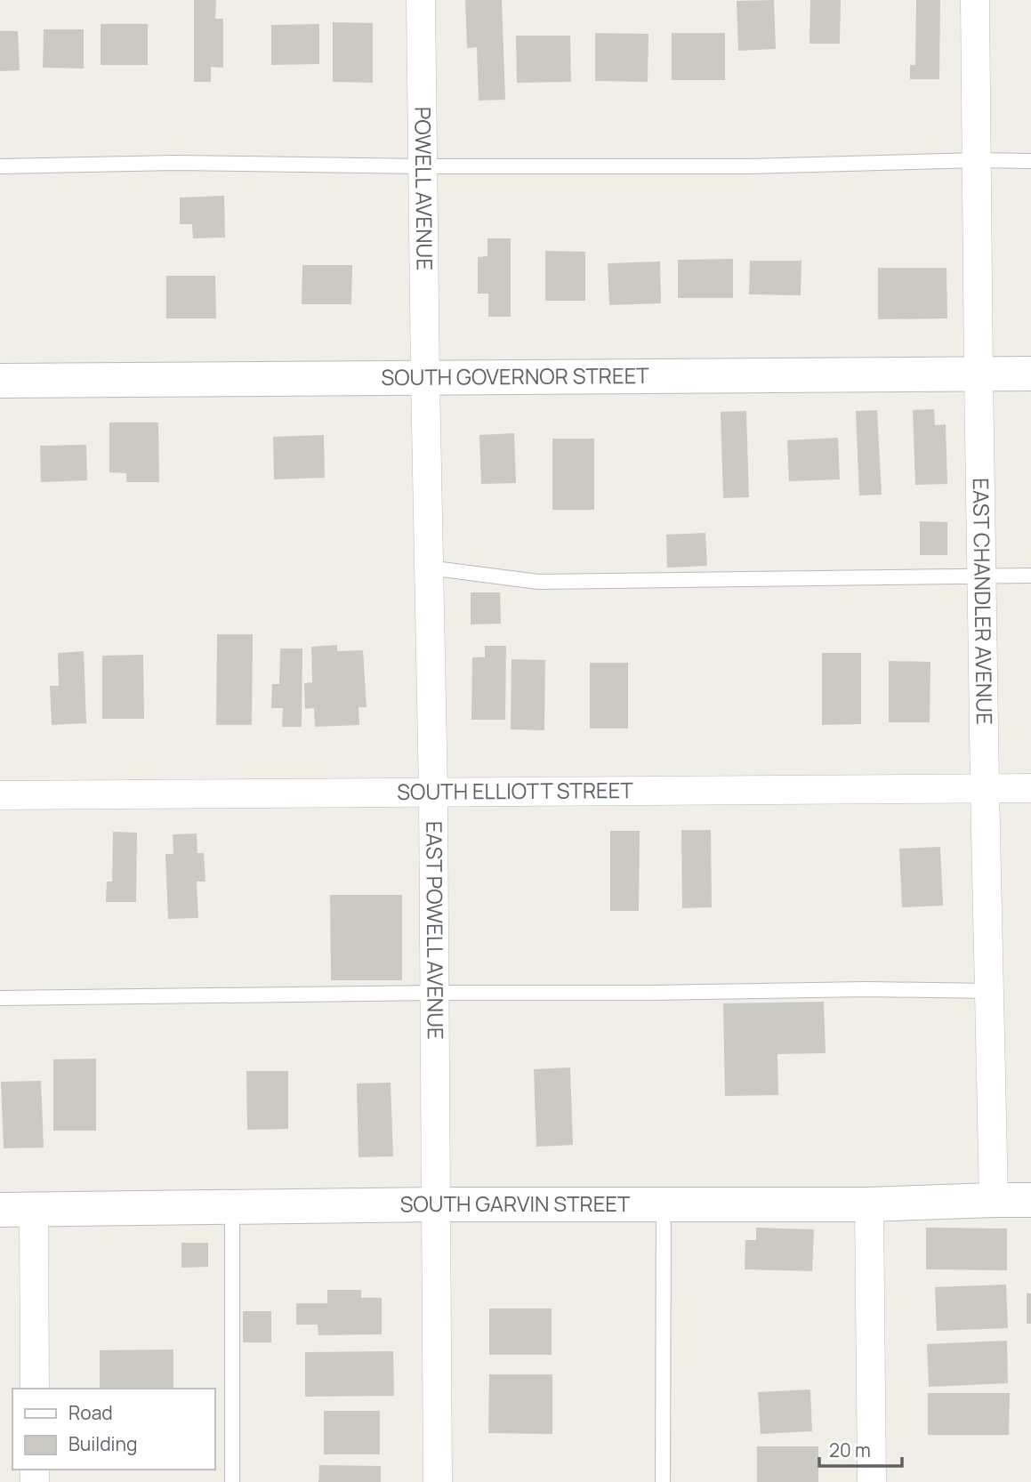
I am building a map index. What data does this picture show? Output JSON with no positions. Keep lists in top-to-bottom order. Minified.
{"streets":{"street":["POWELL AVENUE","SOUTH GOVERNOR STREET","EAST CHANDLER AVENUE","SOUTH ELLIOTT STREET","EAST POWELL AVENUE","SOUTH GARVIN STREET"]},"crossings":[["POWELL AVENUE","SOUTH GOVERNOR STREET"],["POWELL AVENUE","EAST POWELL AVENUE"],["SOUTH GOVERNOR STREET","EAST CHANDLER AVENUE"],["SOUTH GOVERNOR STREET","EAST POWELL AVENUE"],["EAST CHANDLER AVENUE","SOUTH ELLIOTT STREET"],["EAST CHANDLER AVENUE","SOUTH GARVIN STREET"],["SOUTH ELLIOTT STREET","EAST POWELL AVENUE"],["EAST POWELL AVENUE","SOUTH GARVIN STREET"]],"legend":["Road","Building"],"scale_bar":"20 m"}
